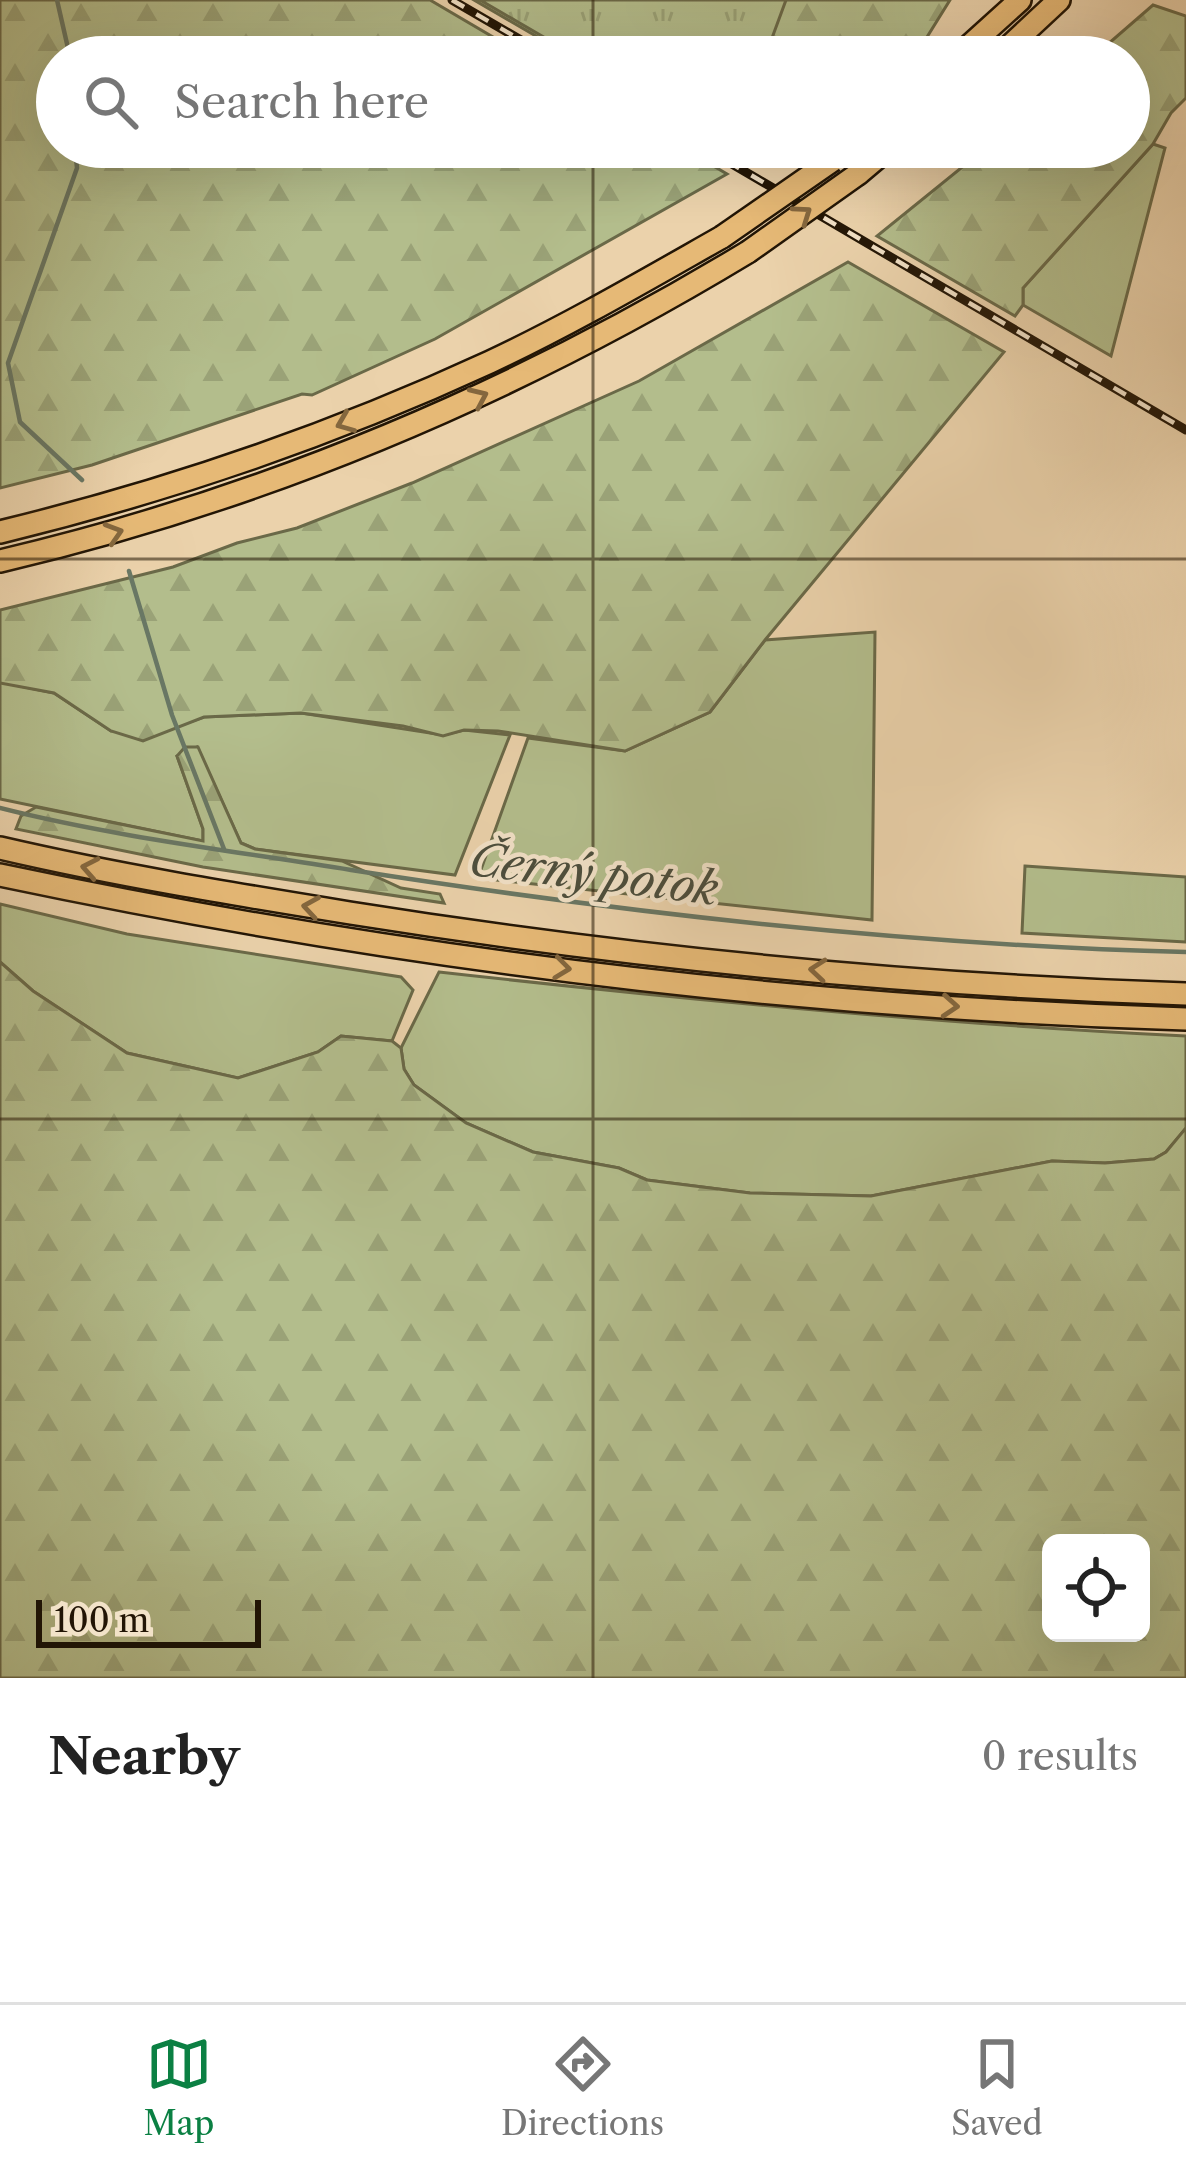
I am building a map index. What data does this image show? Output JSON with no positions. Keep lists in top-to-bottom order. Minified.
{"water":["Černý potok"],"scale_bar":"100 m","page":{"search":"Search here","scale":"100 m","heading":["Nearby","0 results"],"nav":["Map","Directions","Saved"]}}
